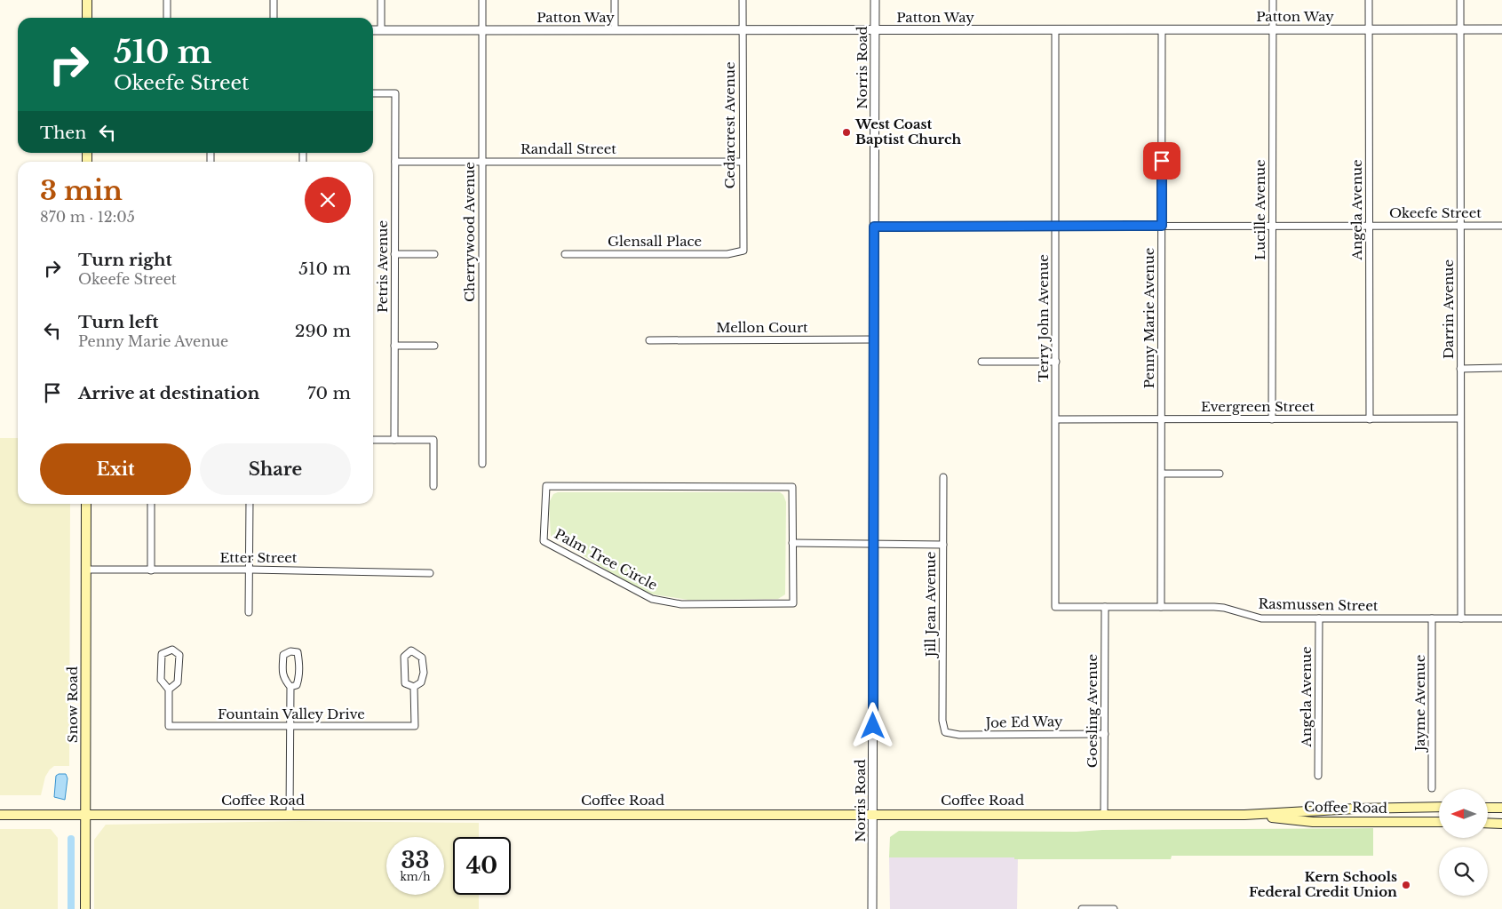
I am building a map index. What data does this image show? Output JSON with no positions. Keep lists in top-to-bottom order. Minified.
{"streets":{"main road":["Snow Road","Coffee Road"],"street":["Patton Way","Norris Road","Cedarcrest Avenue","Randall Street","Lucille Avenue","Angela Avenue","Okeefe Street","Cherrywood Avenue","Glensall Place","Petris Avenue","Darrin Avenue","Terry John Avenue","Penny Marie Avenue","Mellon Court","Evergreen Street","Etter Street","Palm Tree Circle","Jill Jean Avenue","Rasmussen Street","Jayme Avenue","Goesling Avenue","Fountain Valley Drive","Joe Ed Way"]},"crossings":[["Patton Way","Norris Road"],["Patton Way","Cedarcrest Avenue"],["Patton Way","Lucille Avenue"],["Patton Way","Angela Avenue"],["Patton Way","Cherrywood Avenue"],["Patton Way","Darrin Avenue"],["Patton Way","Terry John Avenue"],["Patton Way","Penny Marie Avenue"],["Norris Road","Mellon Court"],["Norris Road","Coffee Road"],["Cedarcrest Avenue","Randall Street"],["Cedarcrest Avenue","Glensall Place"],["Randall Street","Cherrywood Avenue"],["Randall Street","Petris Avenue"],["Lucille Avenue","Okeefe Street"],["Lucille Avenue","Evergreen Street"],["Angela Avenue","Okeefe Street"],["Angela Avenue","Evergreen Street"],["Angela Avenue","Rasmussen Street"],["Okeefe Street","Darrin Avenue"],["Darrin Avenue","Evergreen Street"],["Darrin Avenue","Rasmussen Street"],["Terry John Avenue","Evergreen Street"],["Terry John Avenue","Rasmussen Street"],["Penny Marie Avenue","Evergreen Street"],["Penny Marie Avenue","Rasmussen Street"],["Etter Street","Snow Road"],["Jill Jean Avenue","Joe Ed Way"],["Rasmussen Street","Jayme Avenue"],["Rasmussen Street","Goesling Avenue"],["Snow Road","Coffee Road"],["Goesling Avenue","Joe Ed Way"],["Goesling Avenue","Coffee Road"]],"places":["West Coast Baptist Church","Kern Schools Federal Credit Union"],"north":"left","page":{"turn":["510 m","Okeefe Street"],"then":"Then","heading":["3 min","870 m · 12:05"],"list":[{"name":"Turn right","note":"Okeefe Street","value":"510 m"},{"name":"Turn left","note":"Penny Marie Avenue","value":"290 m"},{"name":"Arrive at destination","value":"70 m"}],"buttons":["Exit","Share"],"speed":"33 km/h","limit":"40"}}
